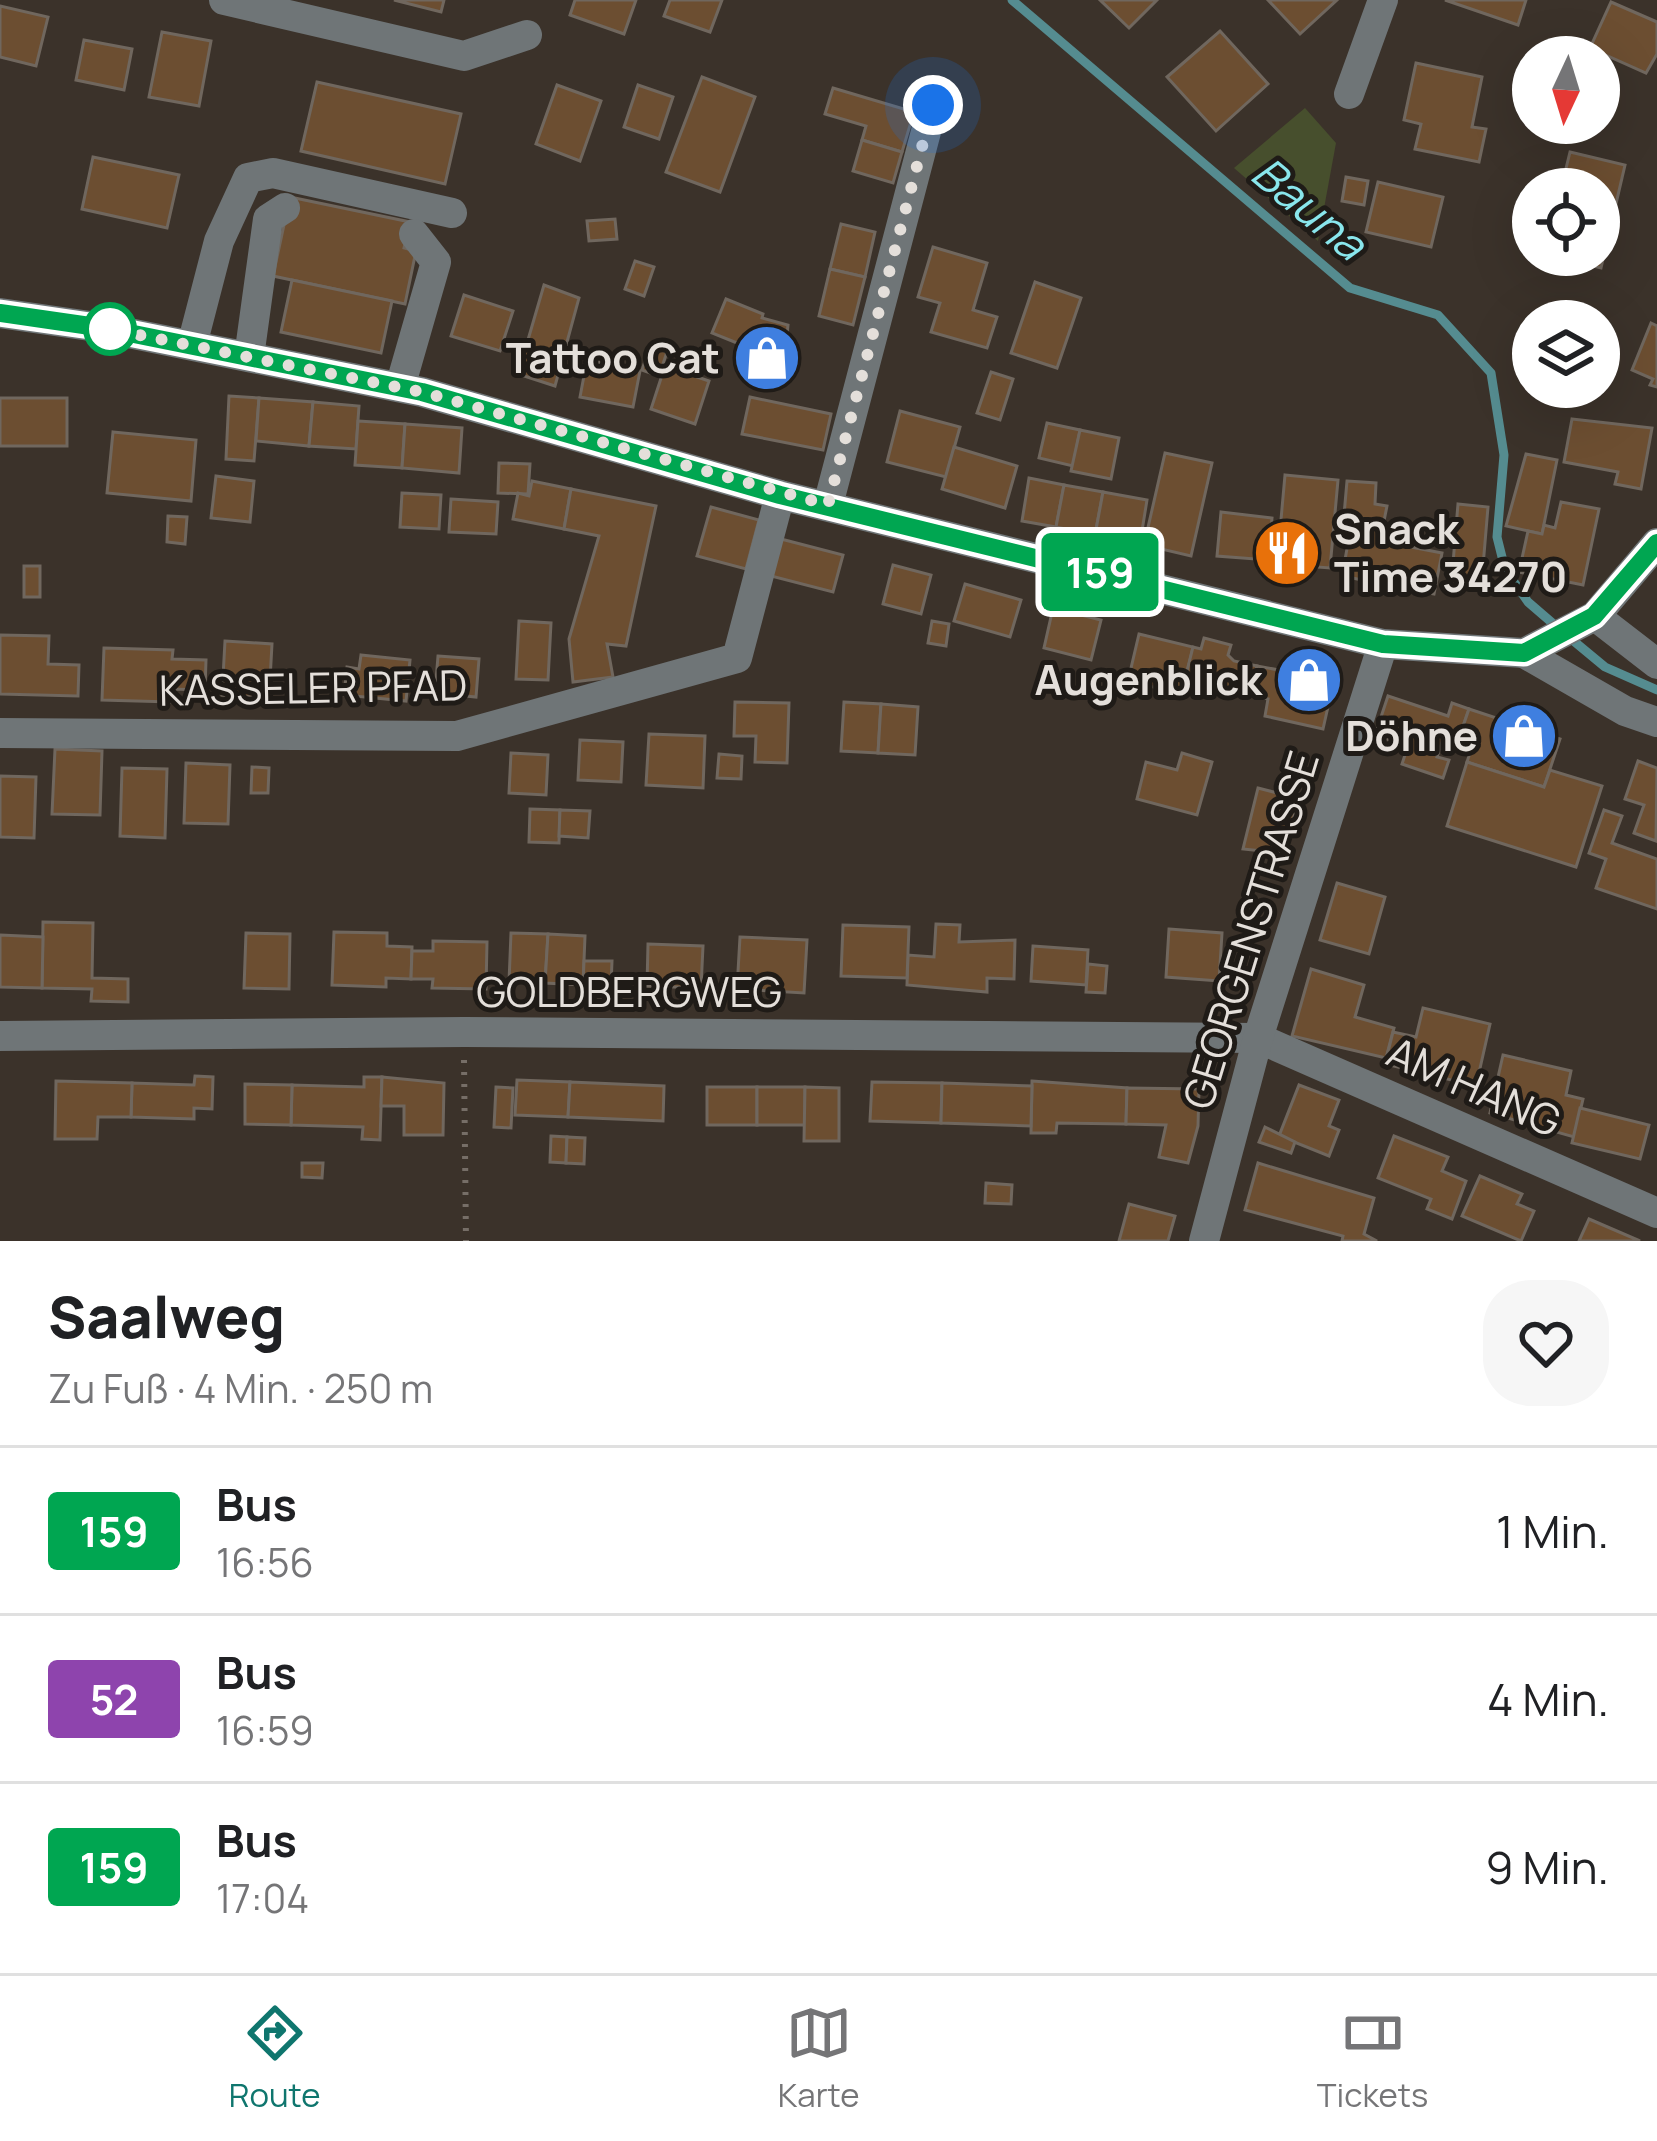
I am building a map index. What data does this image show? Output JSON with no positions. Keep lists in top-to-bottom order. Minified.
{"streets":{"street":["KASSELER PFAD","GEORGENSTRASSE","GOLDBERGWEG","AM HANG"]},"crossings":[["GEORGENSTRASSE","GOLDBERGWEG"],["GEORGENSTRASSE","AM HANG"],["GOLDBERGWEG","AM HANG"]],"water":["Bauna"],"places":{"shop":["Tattoo Cat","Augenblick","Döhne"],"restaurant":["Snack Time 34270"]},"lines":["bus line 159"],"north":"bottom","page":{"on_map":"159","heading":["Saalweg","Zu Fuß · 4 Min. · 250 m"],"list":[{"mark":"159","name":"Bus","note":"16:56","value":"1 Min."},{"mark":"52","name":"Bus","note":"16:59","value":"4 Min."},{"mark":"159","name":"Bus","note":"17:04","value":"9 Min."}],"tabs":["Route","Karte","Tickets"]}}
